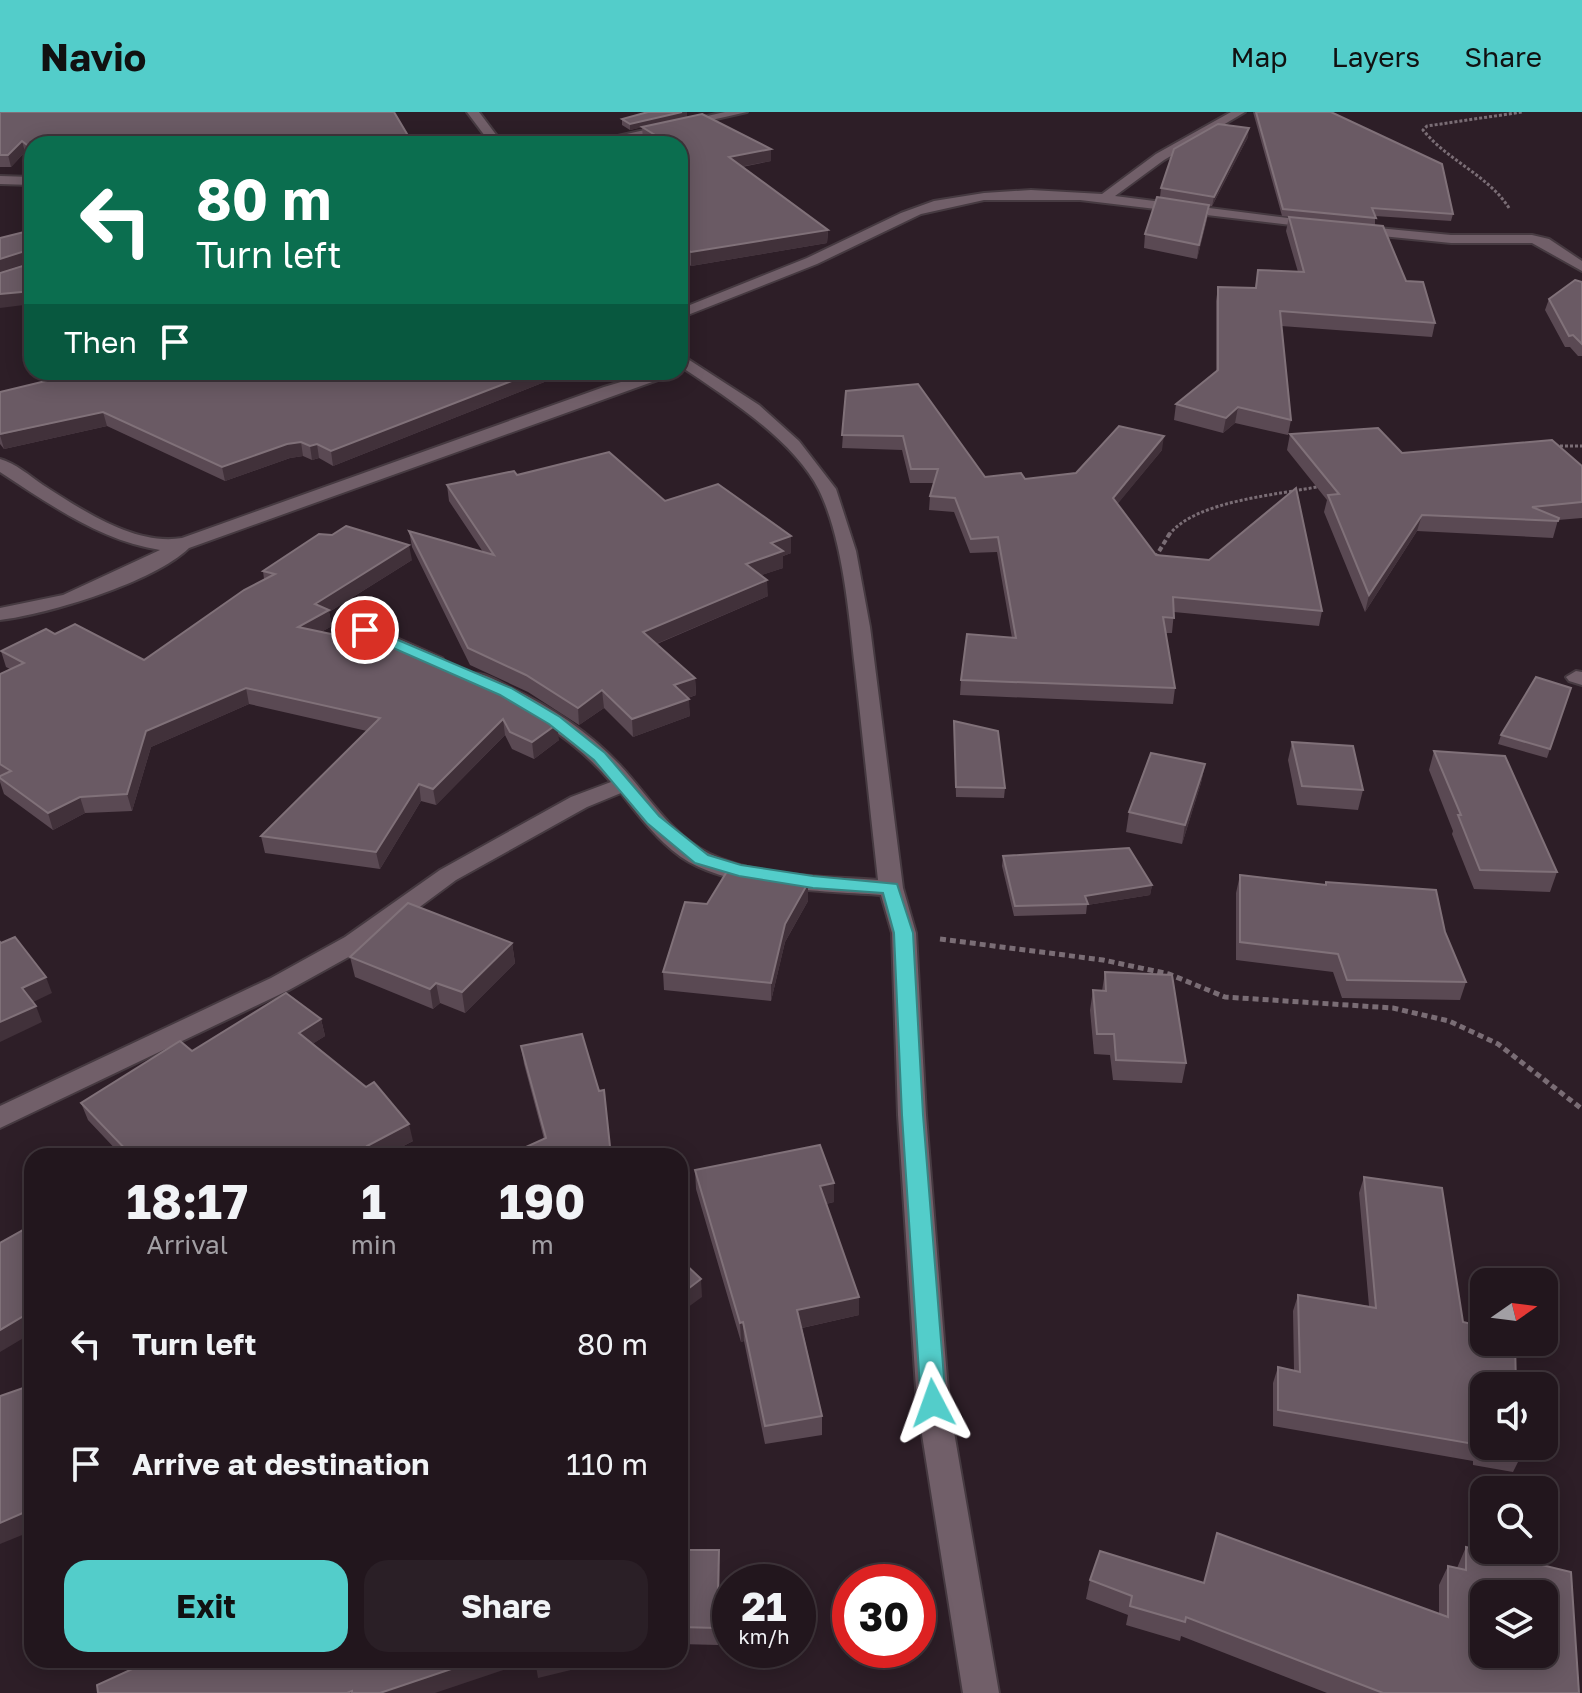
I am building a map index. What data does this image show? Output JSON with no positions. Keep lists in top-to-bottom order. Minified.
{"north":"right","page":{"header":"Navio","nav":["Map","Layers","Share"],"turn":["80 m","Turn left"],"then":"Then","eta":["18:17","Arrival","1","min","190","m"],"list":[{"name":"Turn left","value":"80 m"},{"name":"Arrive at destination","value":"110 m"}],"buttons":["Exit","Share"],"speed":"21 km/h","limit":"30"}}
